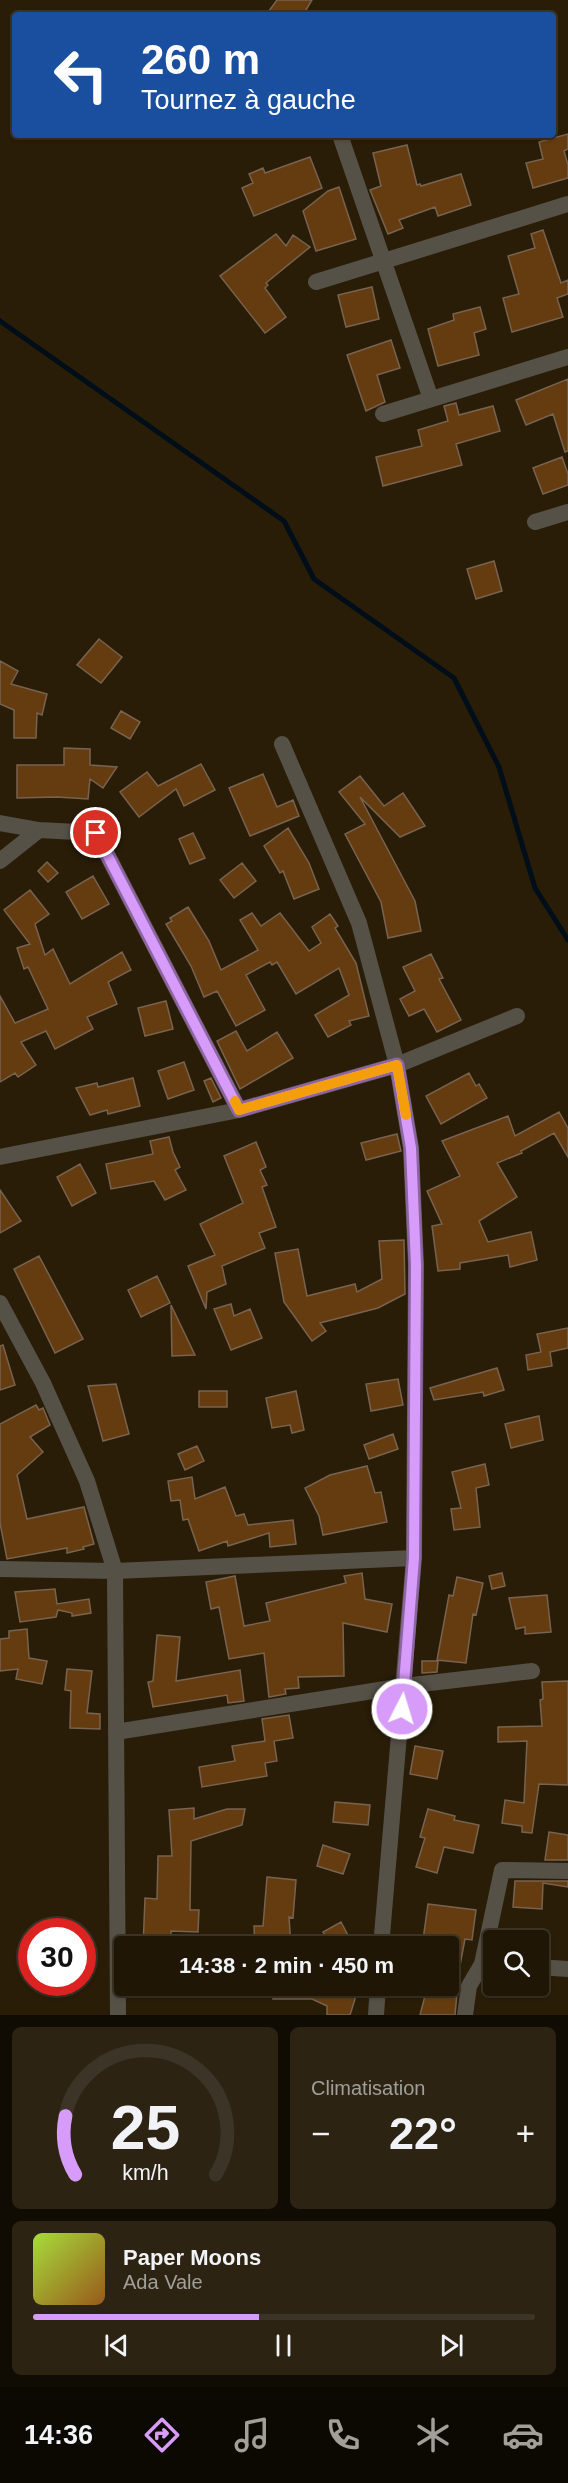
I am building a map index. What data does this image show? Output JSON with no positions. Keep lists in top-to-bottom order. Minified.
{"page":{"turn":["260 m","Tournez à gauche"],"limit":"30","trip":"14:38 · 2 min · 450 m","tile":"Climatisation","heat":["−","22°","+"],"song":["Paper Moons","Ada Vale"],"tabs":"14:36","gauge":["25","km/h"]}}
